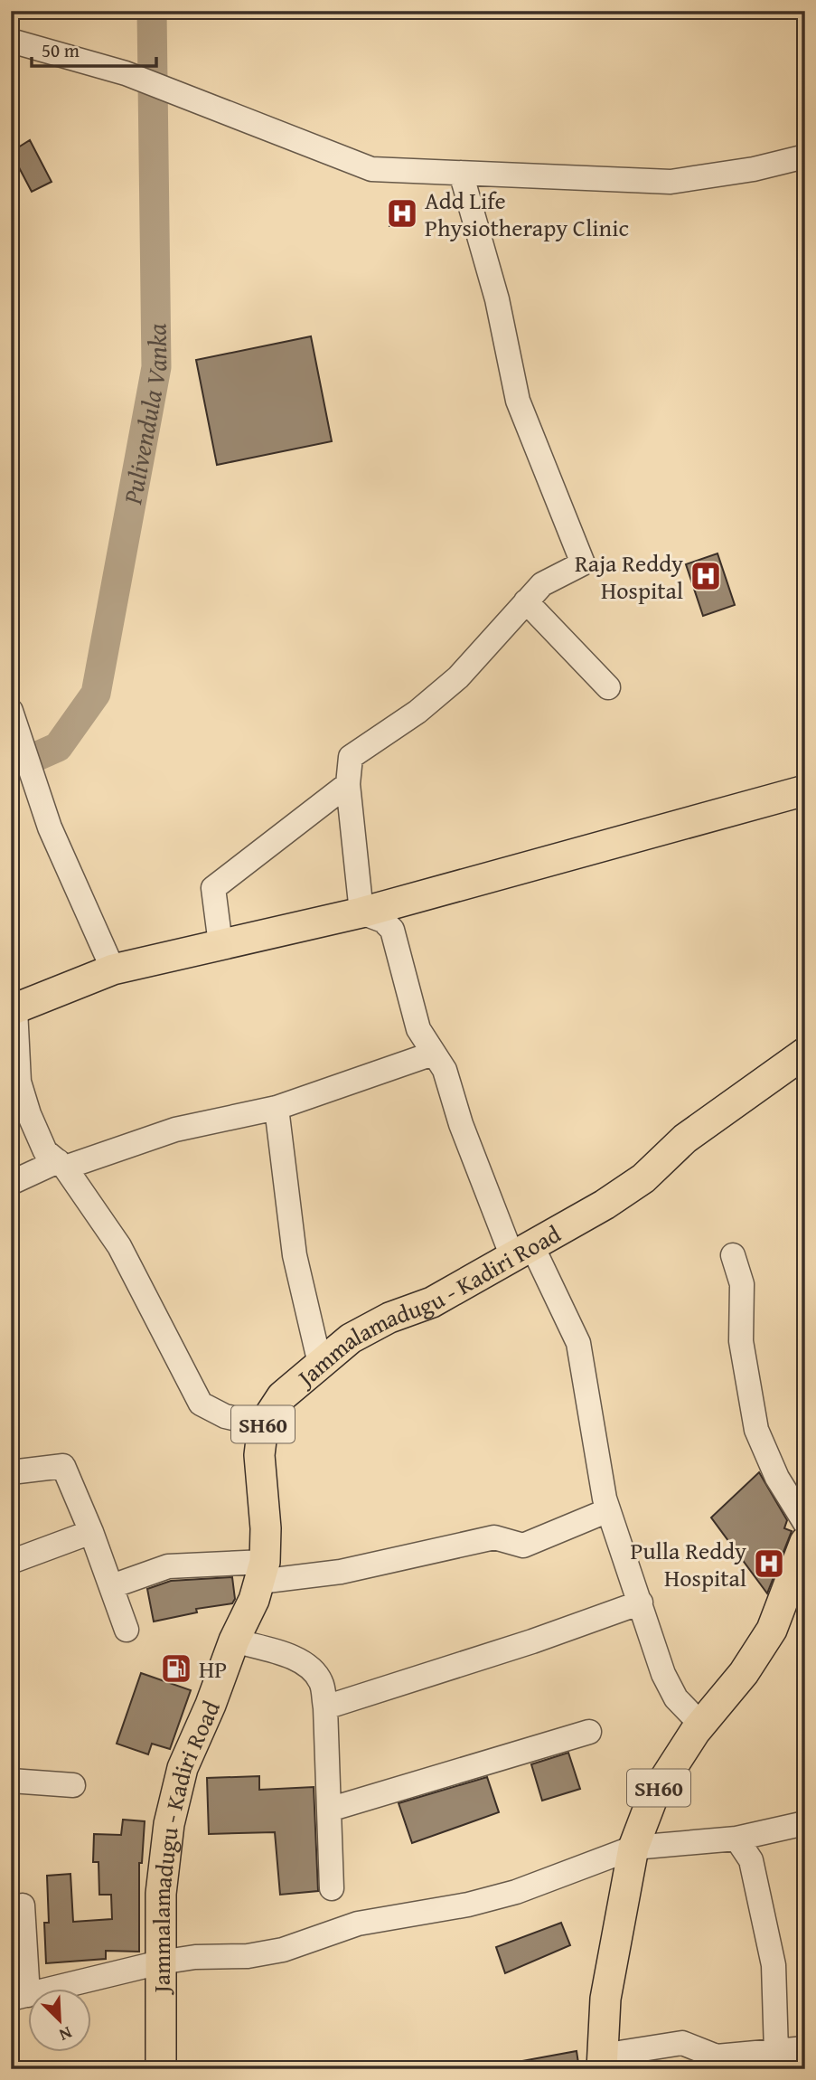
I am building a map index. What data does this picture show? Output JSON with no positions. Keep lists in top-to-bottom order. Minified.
{"streets":{"main road":["Jammalamadugu - Kadiri Road","SH60"]},"water":["Pulivendula Vanka"],"places":{"hospital":["Add Life Physiotherapy Clinic","Raja Reddy Hospital","Pulla Reddy Hospital"],"fuel station":["HP"]},"scale_bar":"50 m","north":"bottom right"}
